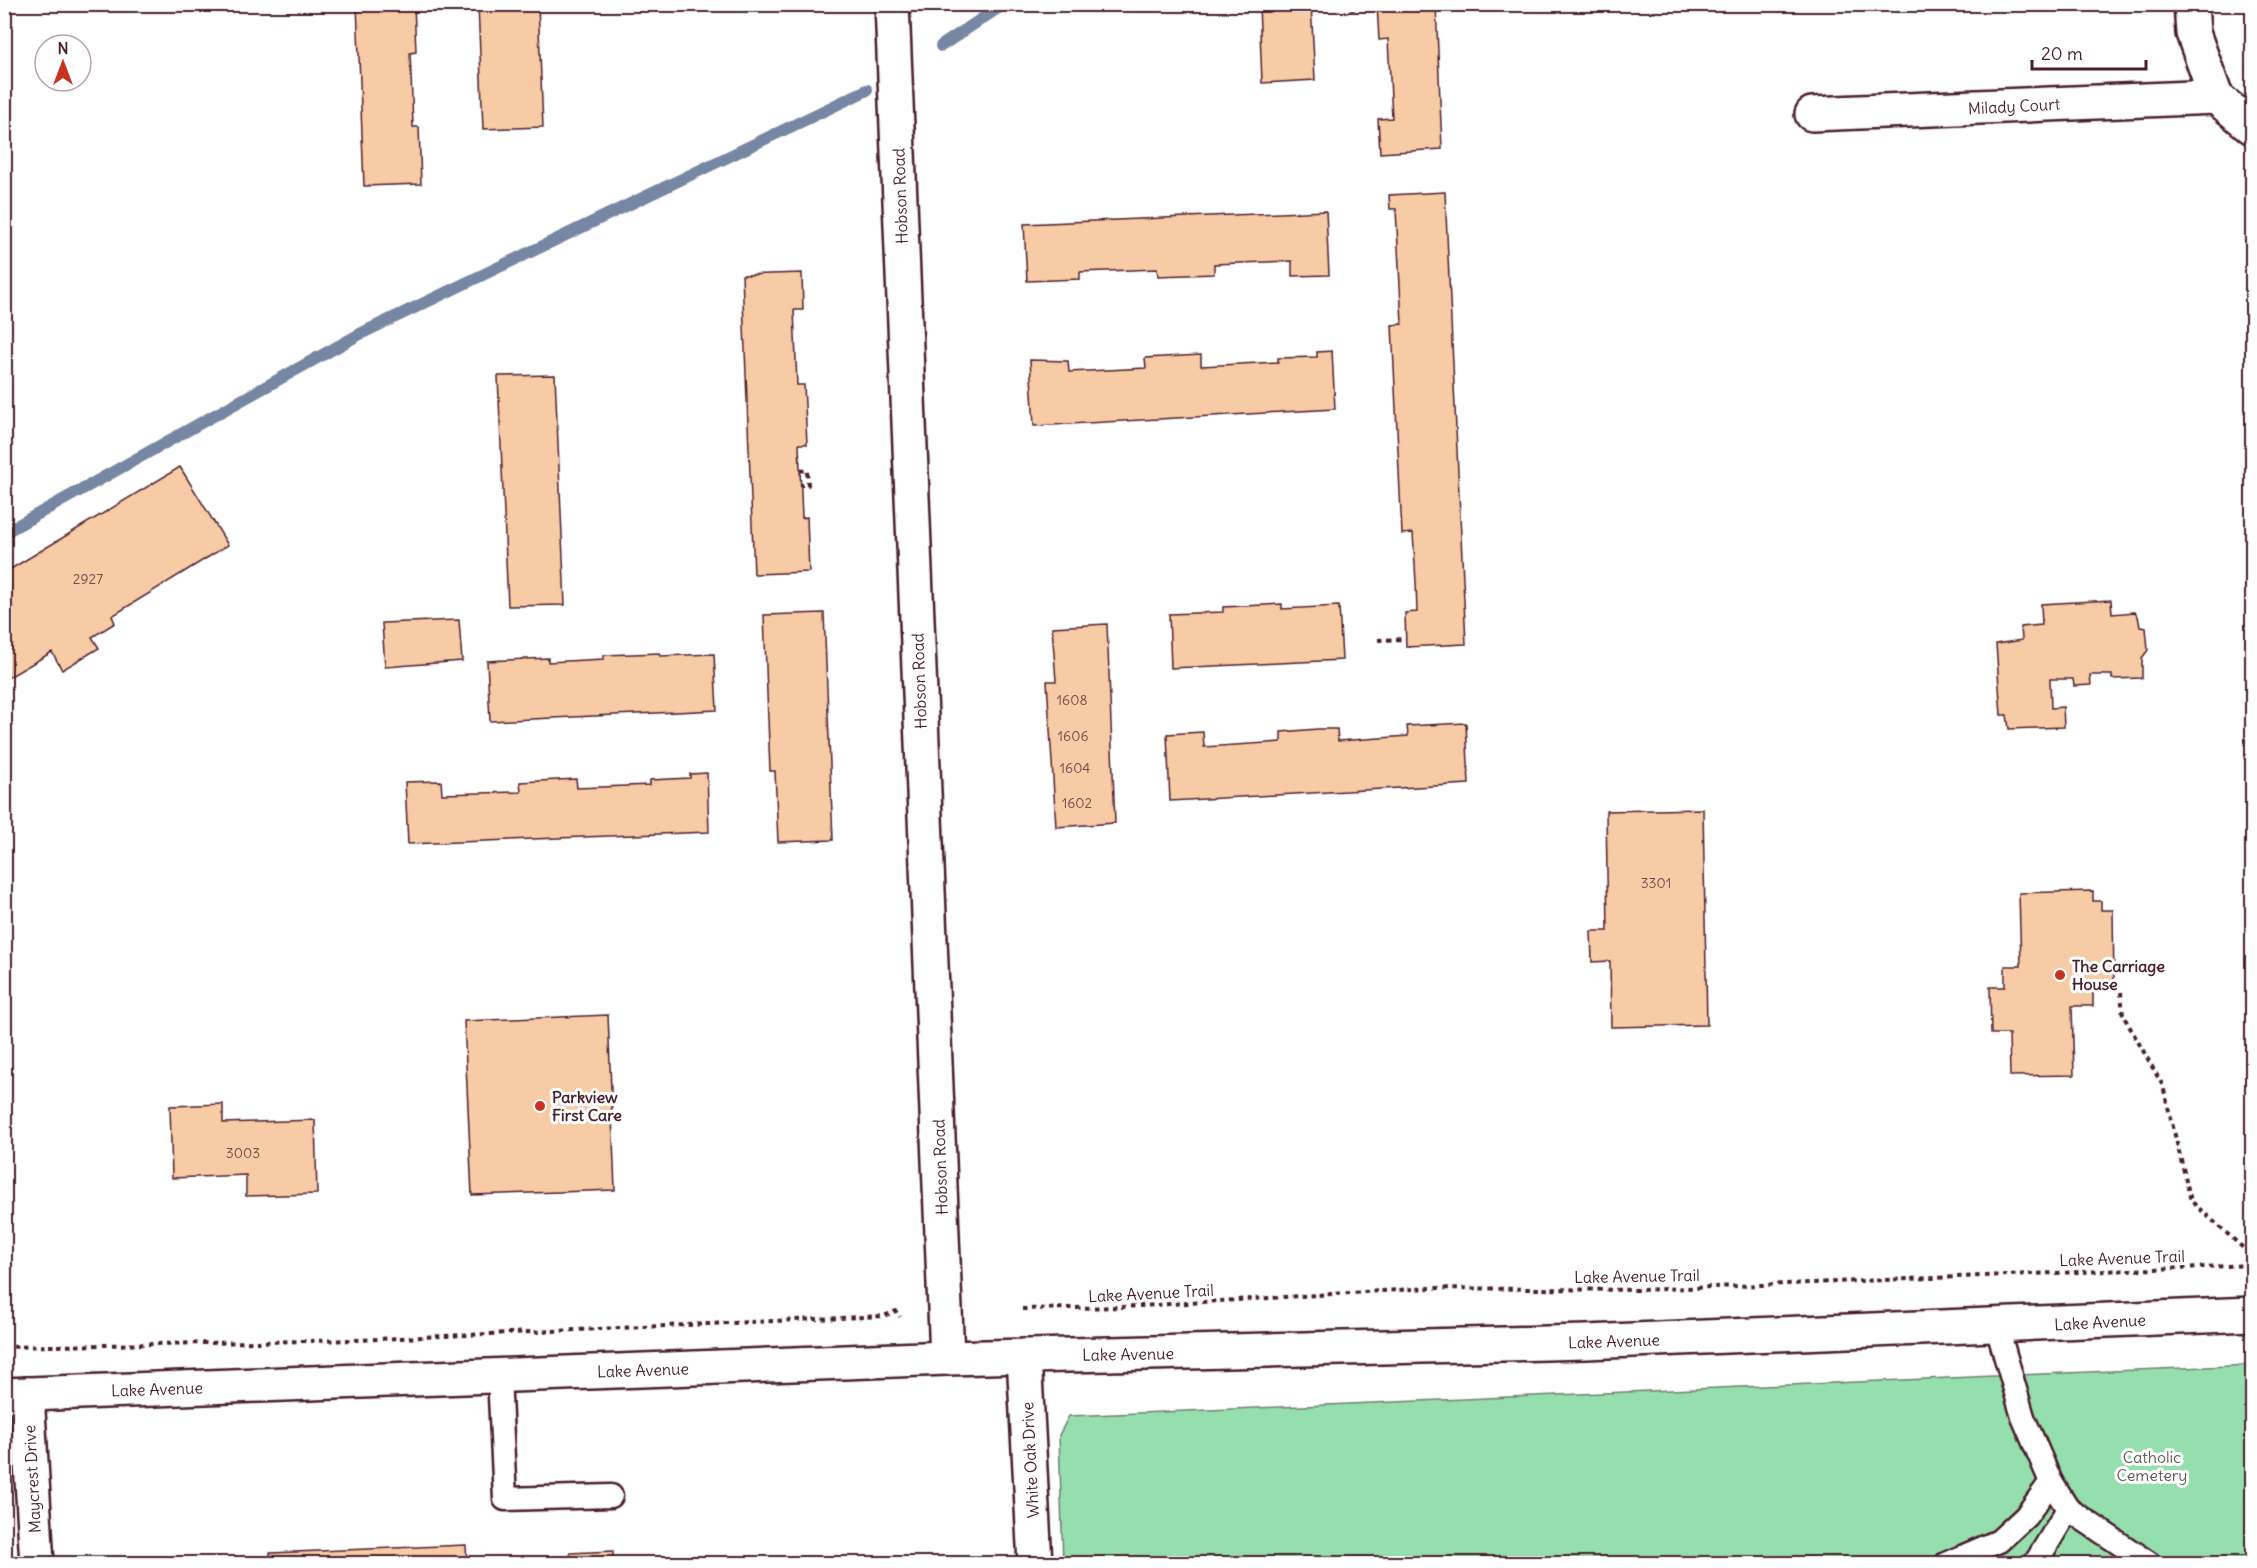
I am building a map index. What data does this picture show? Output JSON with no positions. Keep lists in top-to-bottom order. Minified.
{"streets":{"street":["Milady Court","Hobson Road","Lake Avenue","White Oak Drive","Maycrest Drive"],"path":["Lake Avenue Trail"]},"crossings":[["Hobson Road","Lake Avenue"],["Lake Avenue","White Oak Drive"],["Lake Avenue","Maycrest Drive"]],"parks":["Catholic Cemetery"],"places":["The Carriage House","Parkview First Care"],"house_numbers":["2927","1608","1606","1604","1602","3301","3003"],"scale_bar":"20 m","north":"top"}
